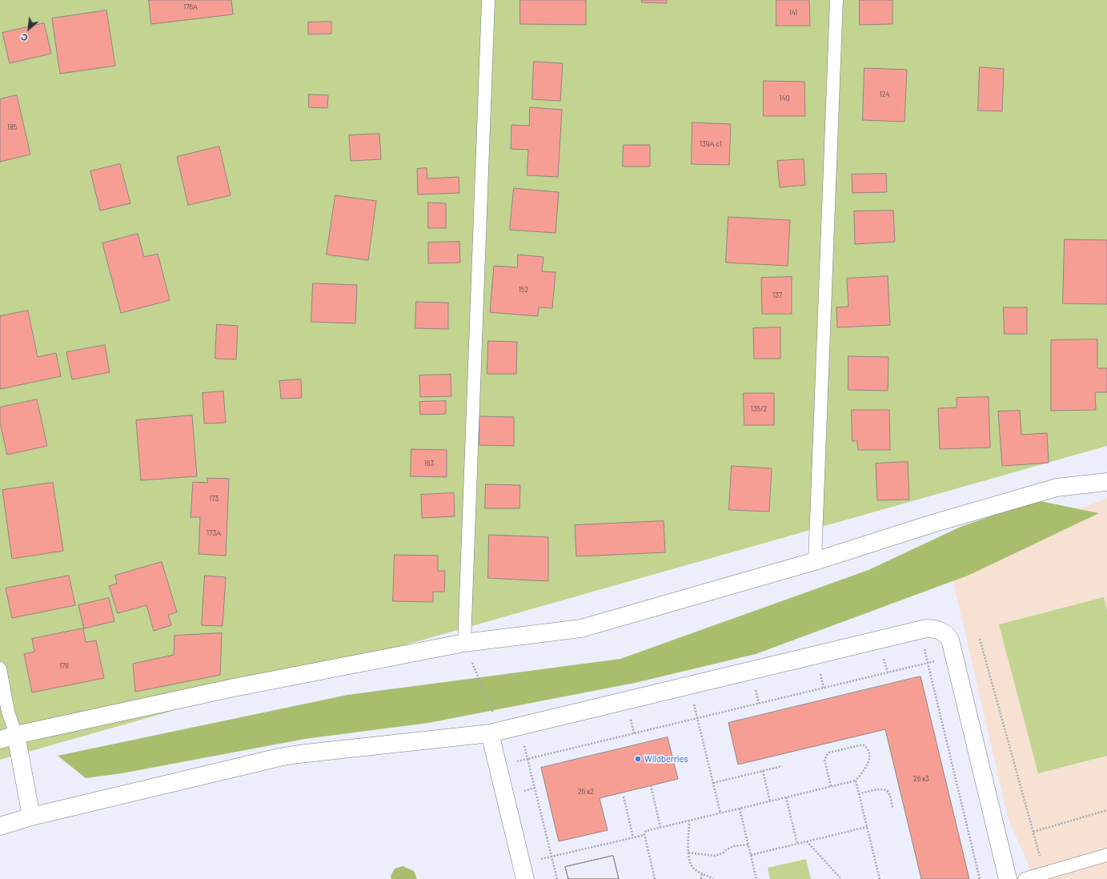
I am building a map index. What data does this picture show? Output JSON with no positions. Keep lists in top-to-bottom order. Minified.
{"places":["Wildberries"],"house_numbers":["176А","141","124","140","185","139А с1","152","137","135/2","163","173","173А","178","26 к3","26 к2"],"north":"bottom left"}
